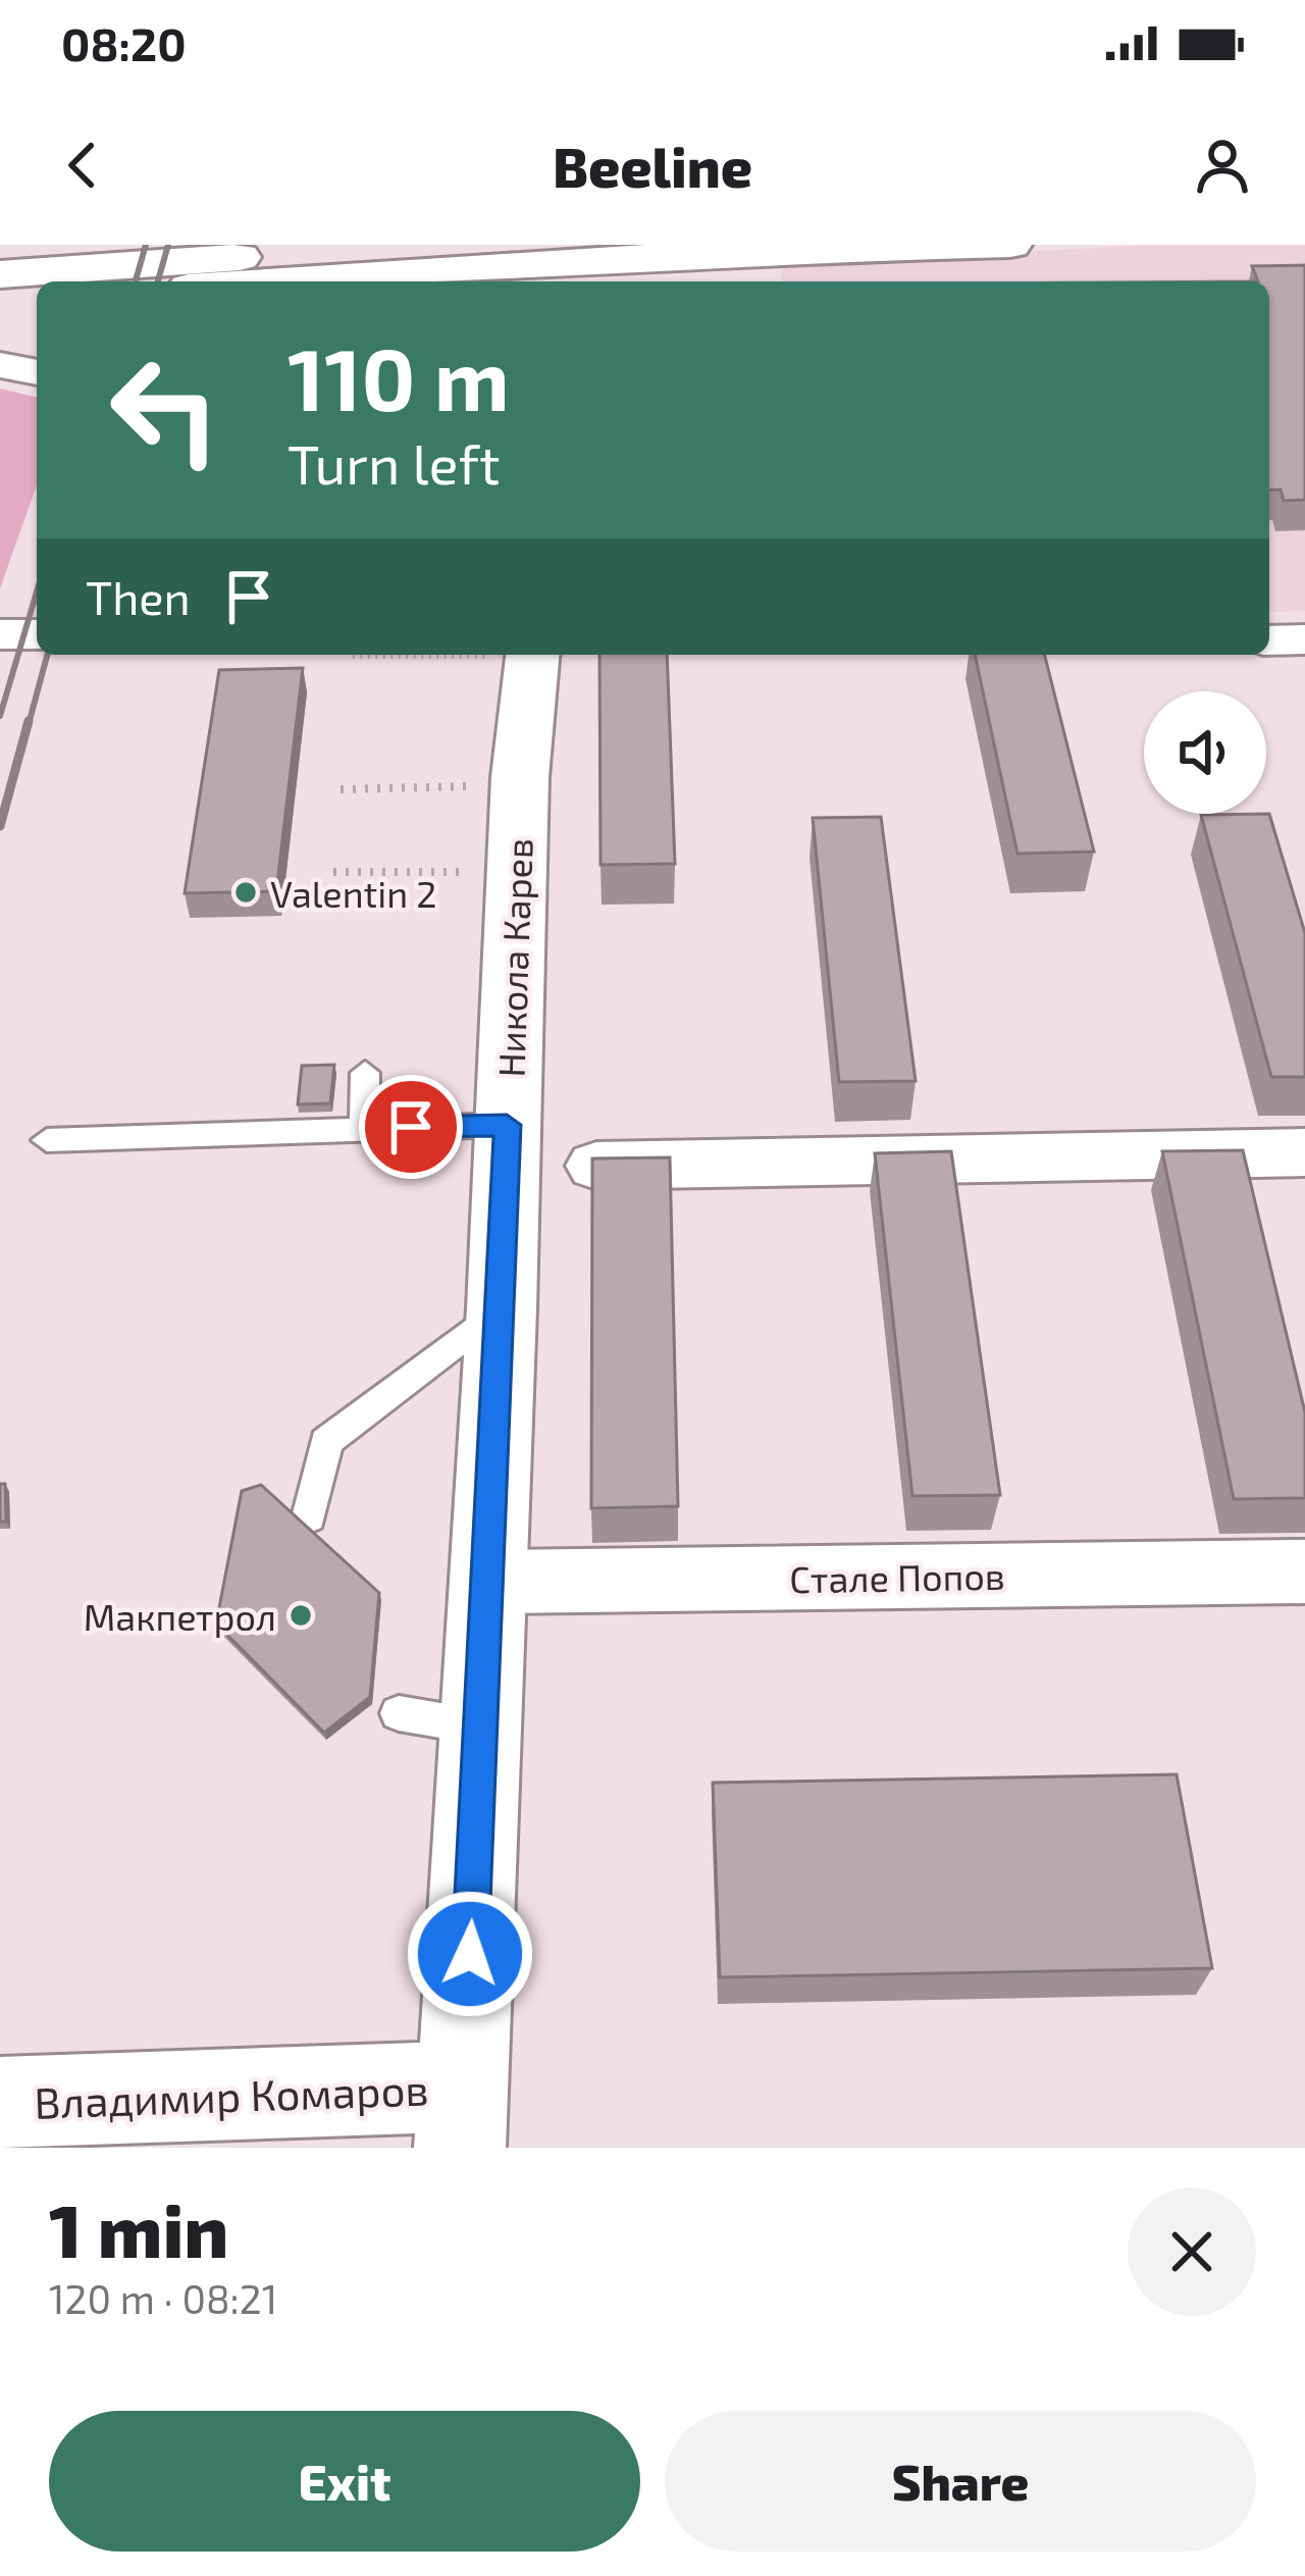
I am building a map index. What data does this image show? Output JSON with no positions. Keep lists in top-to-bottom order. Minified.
{"streets":{"street":["Никола Карев","Стале Попов","Владимир Комаров"]},"crossings":[["Никола Карев","Стале Попов"],["Никола Карев","Владимир Комаров"]],"places":["Valentin 2","Макпетрол"],"page":{"status":"08:20","header":"Beeline","turn":["110 m","Turn left"],"then":"Then","heading":["1 min","120 m · 08:21"],"buttons":["Exit","Share"]}}
